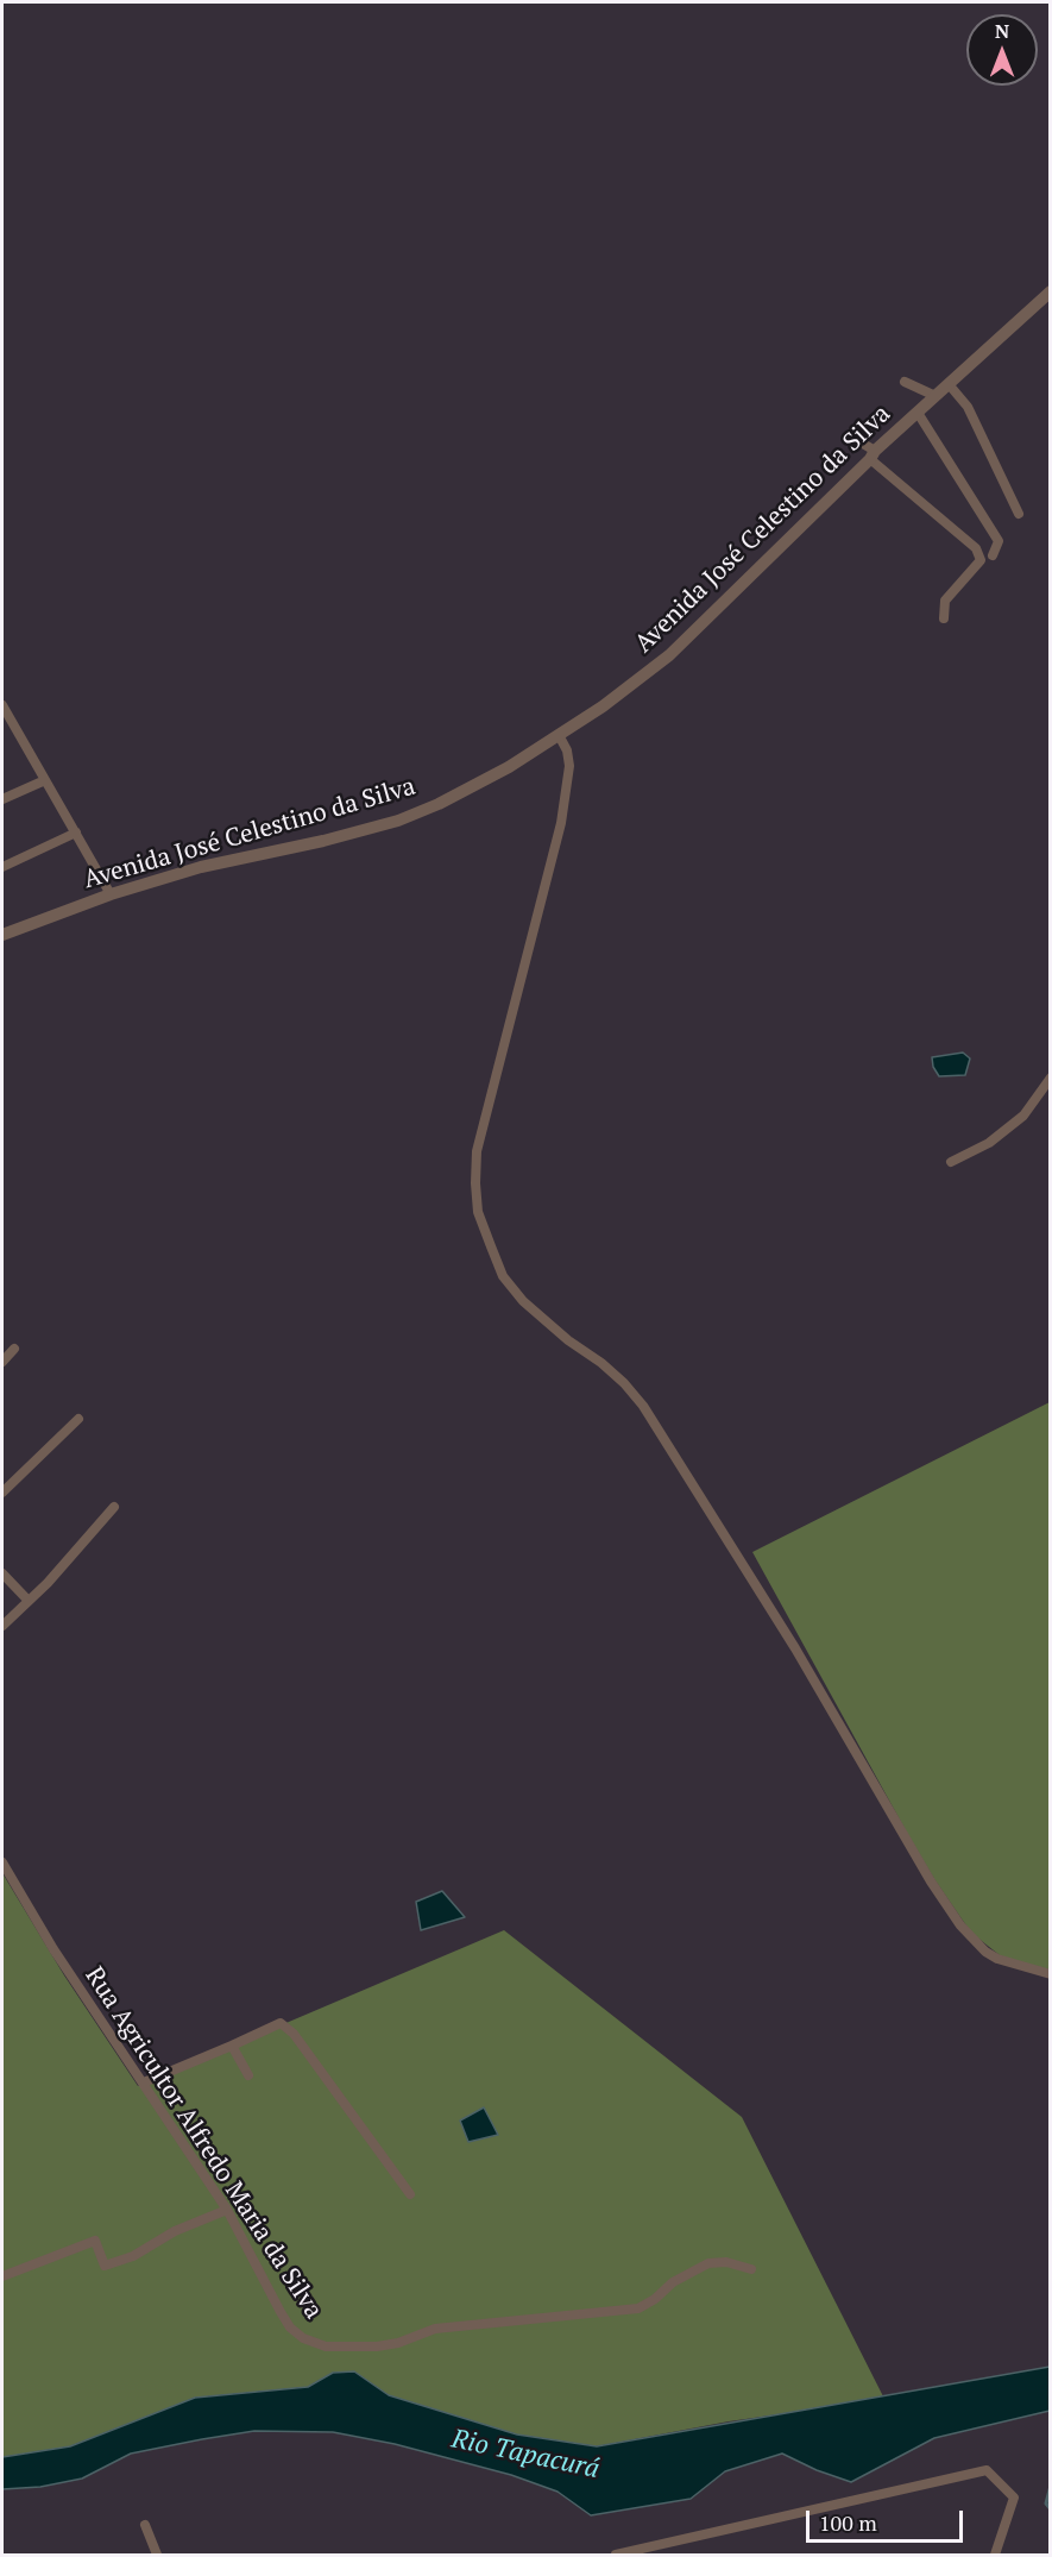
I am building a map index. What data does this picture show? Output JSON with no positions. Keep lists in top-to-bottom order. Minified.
{"streets":{"street":["Avenida José Celestino da Silva","Rua Agricultor Alfredo Maria da Silva"]},"water":["Rio Tapacurá"],"scale_bar":"100 m","north":"top"}
